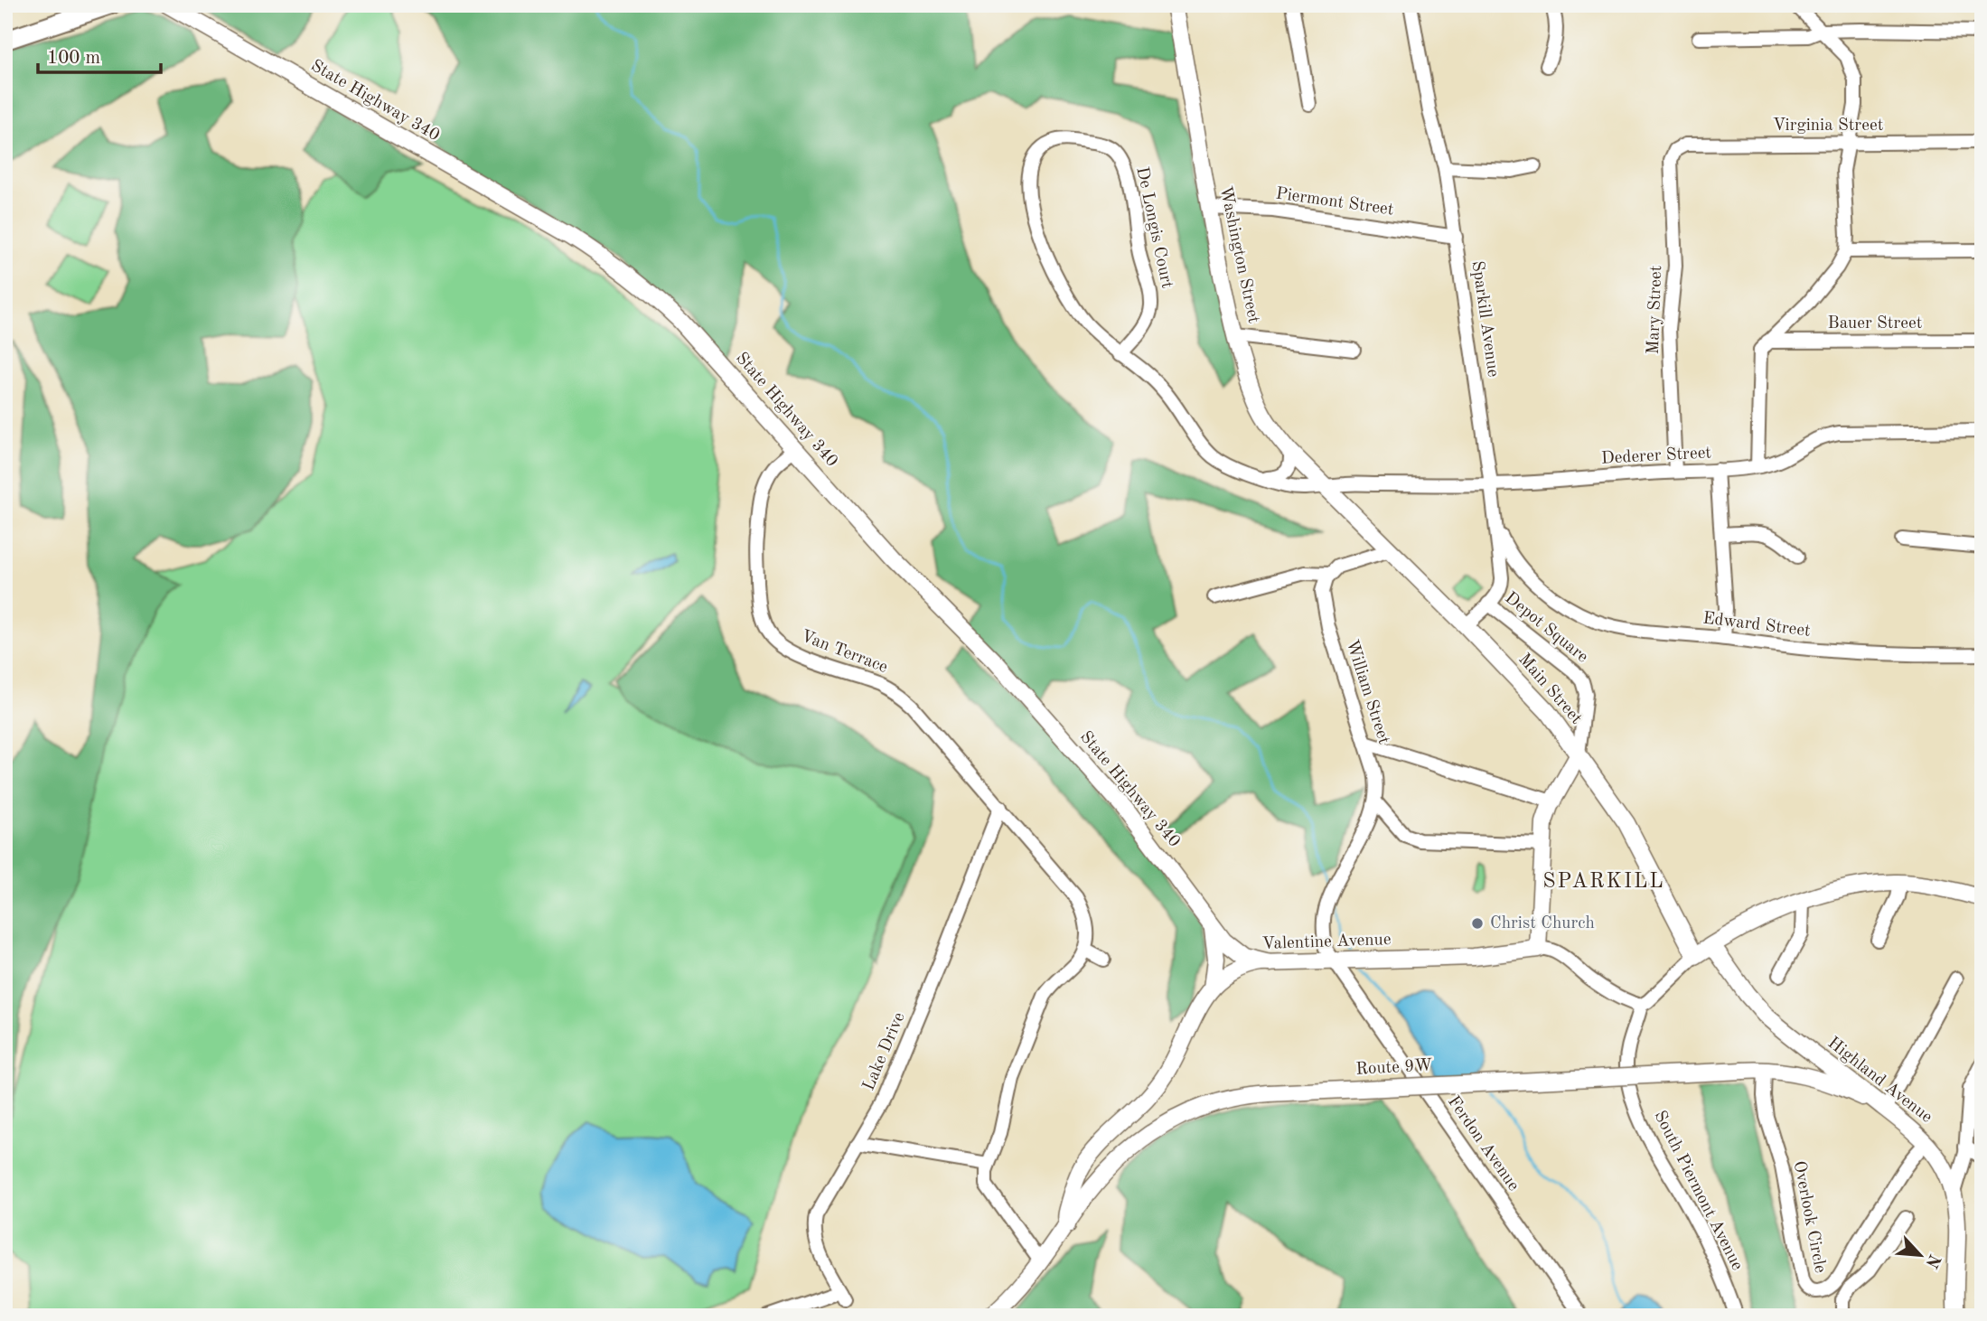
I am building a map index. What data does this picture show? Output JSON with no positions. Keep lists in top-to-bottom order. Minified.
{"streets":{"main road":["State Highway 340","Washington Street","Main Street","Valentine Avenue","Route 9W","Highland Avenue"],"street":["Virginia Street","Piermont Street","De Longis Court","Mary Street","Sparkill Avenue","Bauer Street","Dederer Street","Edward Street","Depot Square","Van Terrace","William Street","Lake Drive","Ferdon Avenue","South Piermont Avenue","Overlook Circle"]},"crossings":[["State Highway 340","Van Terrace"],["State Highway 340","Valentine Avenue"],["Virginia Street","Mary Street"],["Piermont Street","Washington Street"],["Piermont Street","Sparkill Avenue"],["De Longis Court","Dederer Street"],["Washington Street","Dederer Street"],["Washington Street","Main Street"],["Mary Street","Dederer Street"],["Sparkill Avenue","Dederer Street"],["Sparkill Avenue","Edward Street"],["Dederer Street","Main Street"],["Depot Square","Main Street"],["Van Terrace","Lake Drive"],["William Street","Valentine Avenue"],["William Street","Ferdon Avenue"],["Valentine Avenue","Route 9W"],["Valentine Avenue","Ferdon Avenue"],["Valentine Avenue","South Piermont Avenue"],["Route 9W","Highland Avenue"],["Route 9W","Overlook Circle"],["Highland Avenue","Overlook Circle"]],"districts":["SPARKILL"],"places":["Christ Church"],"scale_bar":"100 m","north":"bottom right"}
